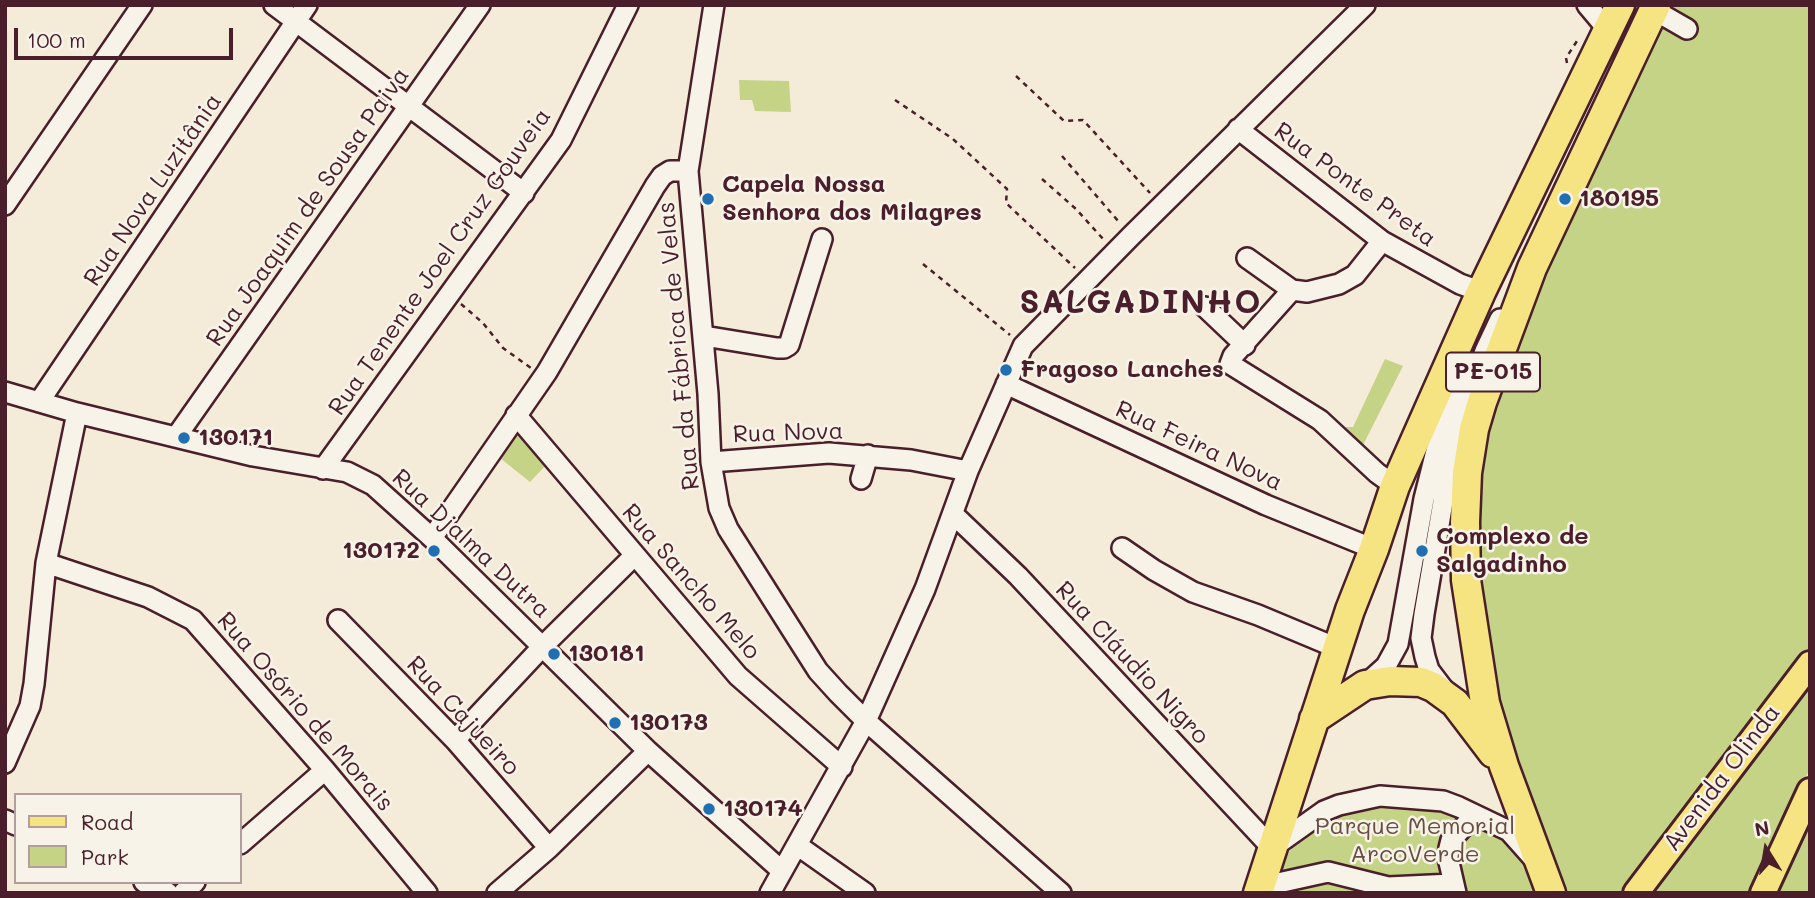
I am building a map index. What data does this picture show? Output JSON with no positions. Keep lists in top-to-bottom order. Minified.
{"streets":{"highway":["PE-015"],"main road":["Avenida Olinda"],"street":["Rua Ponte Preta","Rua Nova Luzitânia","Rua Joaquim de Sousa Paiva","Rua Tenente Joel Cruz Gouveia","Rua da Fábrica de Velas","Rua Nova","Rua Feira Nova","Rua Djalma Dutra","Rua Sancho Melo","Rua Cláudio Nigro","Rua Osório de Morais","Rua Cajueiro"]},"crossings":[["Rua Ponte Preta","PE-015"],["Rua Nova Luzitânia","Rua Djalma Dutra"],["Rua Joaquim de Sousa Paiva","Rua Djalma Dutra"],["Rua Tenente Joel Cruz Gouveia","Rua Djalma Dutra"],["Rua da Fábrica de Velas","Rua Nova"],["PE-015","Rua Feira Nova"],["PE-015","Rua Cláudio Nigro"]],"districts":["SALGADINHO"],"parks":["Parque Memorial ArcoVerde"],"places":["Capela Nossa Senhora dos Milagres","180195","Fragoso Lanches","130171","130172","Complexo de Salgadinho","130181","130173","130174"],"legend":["Road","Park"],"scale_bar":"100 m","north":"top"}
